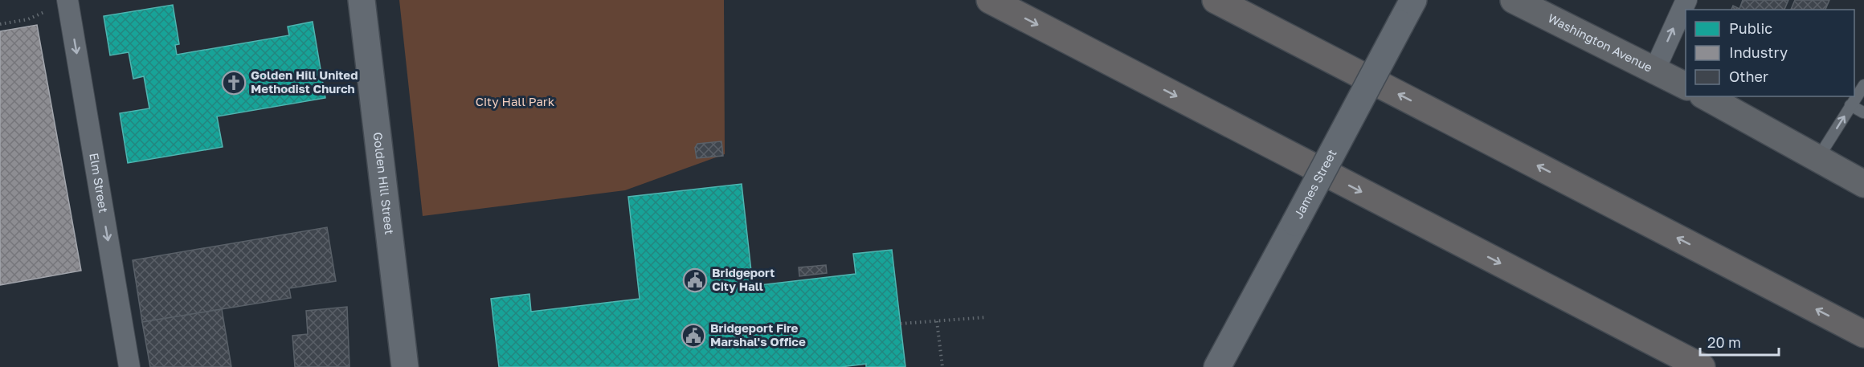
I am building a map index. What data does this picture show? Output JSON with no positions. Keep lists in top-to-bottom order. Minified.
{"streets":{"main road":["Washington Avenue"],"street":["Elm Street","Golden Hill Street","James Street"]},"one_way":["Elm Street"],"parks":["City Hall Park"],"places":{"church":["Golden Hill United Methodist Church"],"public building":["Bridgeport City Hall","Bridgeport Fire Marshal's Office"]},"legend":["Public","Industry","Other"],"scale_bar":"20 m"}
